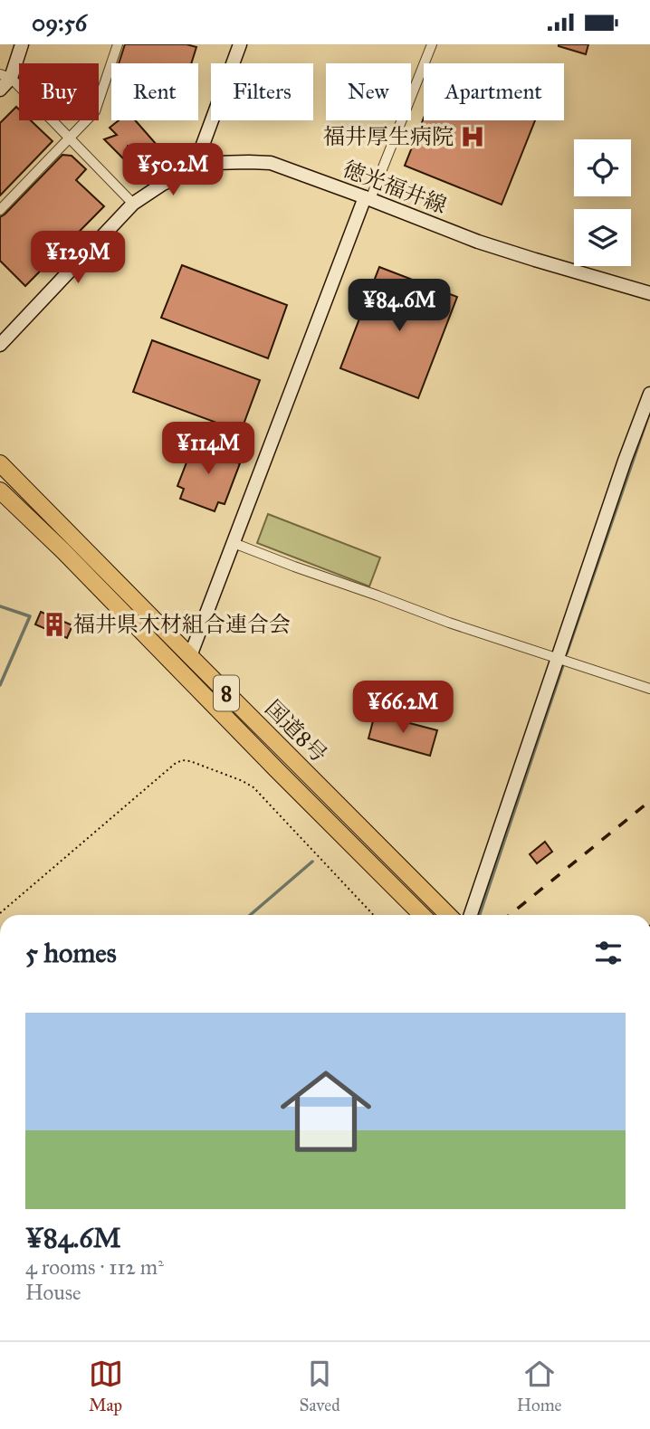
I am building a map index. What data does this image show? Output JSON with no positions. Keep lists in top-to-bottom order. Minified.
{"streets":{"highway":["8","国道8号"],"street":["徳光福井線"]},"places":{"hospital":["福井厚生病院"],"building":["福井県木材組合連合会"]},"page":{"status":"09:56","chip":["Buy","Rent","Filters","New","Apartment"],"price":["¥50.2M","¥129M","¥84.6M","¥114M","¥66.2M"],"heading":"5 homes","list":[{"name":"¥84.6M","note":"4 rooms · 112 m² · House"}],"tabs":["Map","Saved","Home"]}}
